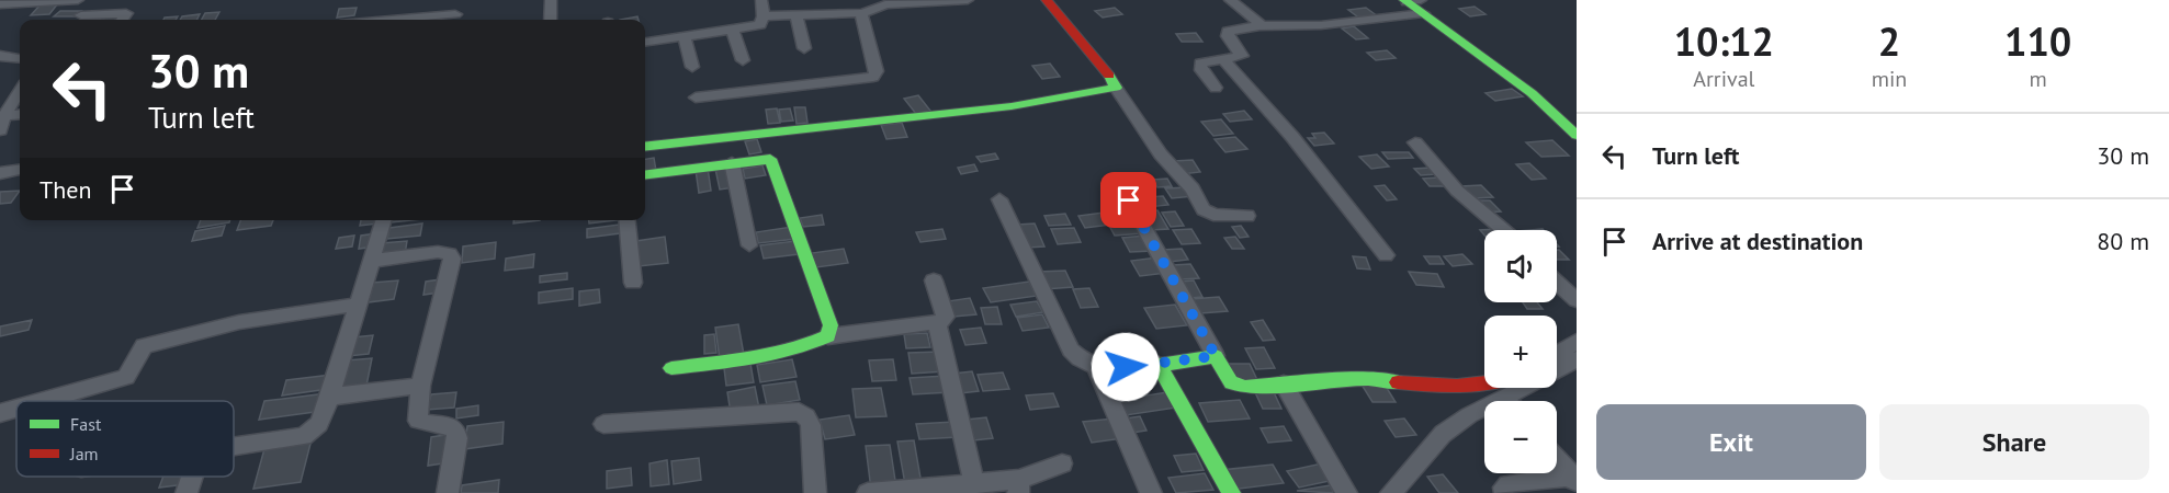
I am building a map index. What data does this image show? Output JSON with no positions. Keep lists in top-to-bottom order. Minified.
{"legend":["Fast","Jam"],"page":{"eta":["10:12","Arrival","2","min","110","m"],"turn":["30 m","Turn left"],"list":[{"name":"Turn left","value":"30 m"},{"name":"Arrive at destination","value":"80 m"}],"then":"Then","map_buttons":["+","−"],"buttons":["Exit","Share"]}}
